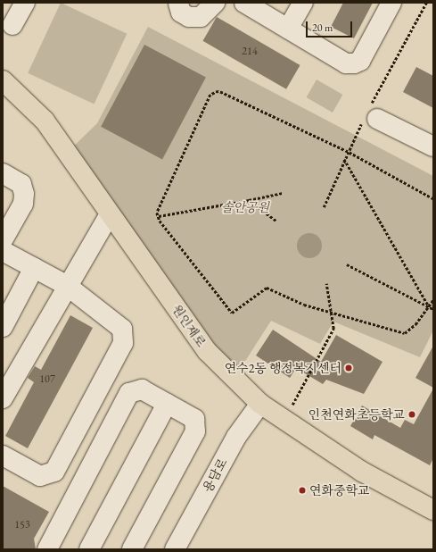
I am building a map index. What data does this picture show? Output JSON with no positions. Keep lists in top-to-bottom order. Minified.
{"streets":{"main road":["원인재로"],"street":["용담로"]},"crossings":[["원인재로","용담로"]],"parks":["솔안공원"],"places":["연수2동 행정복지센터","인천연화초등학교","연화중학교"],"house_numbers":["214","107","153"],"scale_bar":"20 m"}
